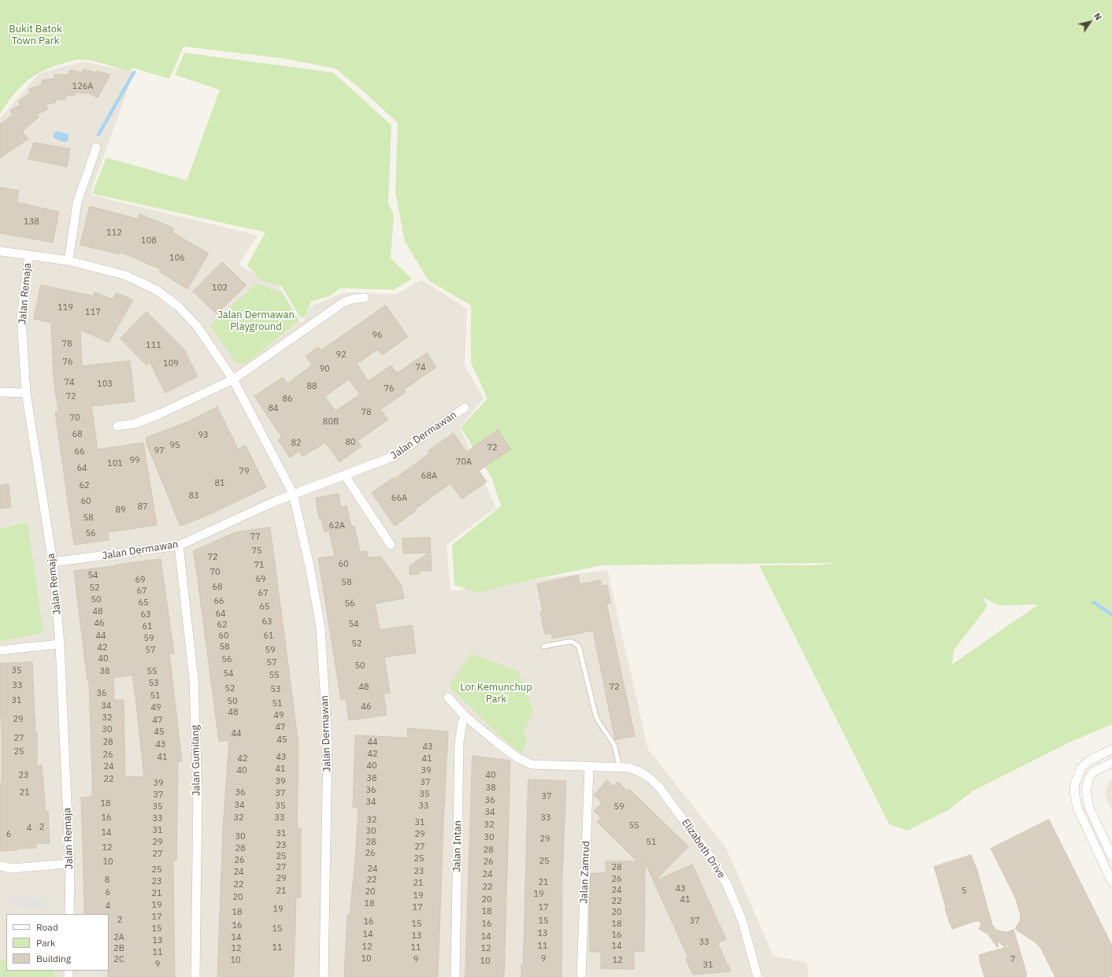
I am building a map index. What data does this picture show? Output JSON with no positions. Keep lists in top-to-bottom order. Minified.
{"streets":{"street":["Jalan Remaja","Jalan Dermawan","Jalan Gumilang","Jalan Intan","Elizabeth Drive","Jalan Zamrud"]},"crossings":[["Jalan Remaja","Jalan Dermawan"],["Jalan Dermawan","Jalan Gumilang"],["Jalan Intan","Elizabeth Drive"],["Elizabeth Drive","Jalan Zamrud"]],"parks":["Bukit Batok Town Park","Jalan Dermawan Playground","Lor Kemunchup Park"],"house_numbers":["126A","138","112","108","106","102","119","117","96","78","111","92","76","109","74","90","74","103","88","76","72","86","84","78","70","80B","68","93","80","82","95","72","97","66","99","70A","101","64","79","68A","81","62","83","66A","60","87","89","58","62A","56","77","75","72","60","71","70","54","69","69","58","68","52","67","67","50","66","65","56","65","48","64","63","63","46","54","62","61","44","60","61","59","52","58","42","57","59","40","56","57","50","35","38","55","54","55","53","33","48","72","52","53","36","51","31","50","51","34","46","49","48","49","32","29","47","47","30","45","44","27","45","28","44","43","43","25","42","26","41","43","42","41","40","24","41","40","39","23","40","38","22","39","37","39","38","36","21","36","37","35","37","37","36","34","18","34","35","33","35","59","34","16","32","33","33","33","32","31","32","55","2","4","31","30","14","31","6","29","30","30","29","29","28","51","23","27","12","28","28","26","27","25","25","26","25","10","26","27","28","24","25","23","24","24","29","26","8","22","23","21","21","22","22","43","24","21","5","20","6","21","19","19","20","20","41","22","18","19","4","17","17","19","18","18","20","17","2","15","37","16","15","16","18","16","15","15","13","14","16","13","14","2A","14","13","33","11","14","12","11","11","2B","12","12","11","10","9","2C","9","7","10","12","10","9","31"],"legend":["Road","Park","Building"],"north":"top right"}
